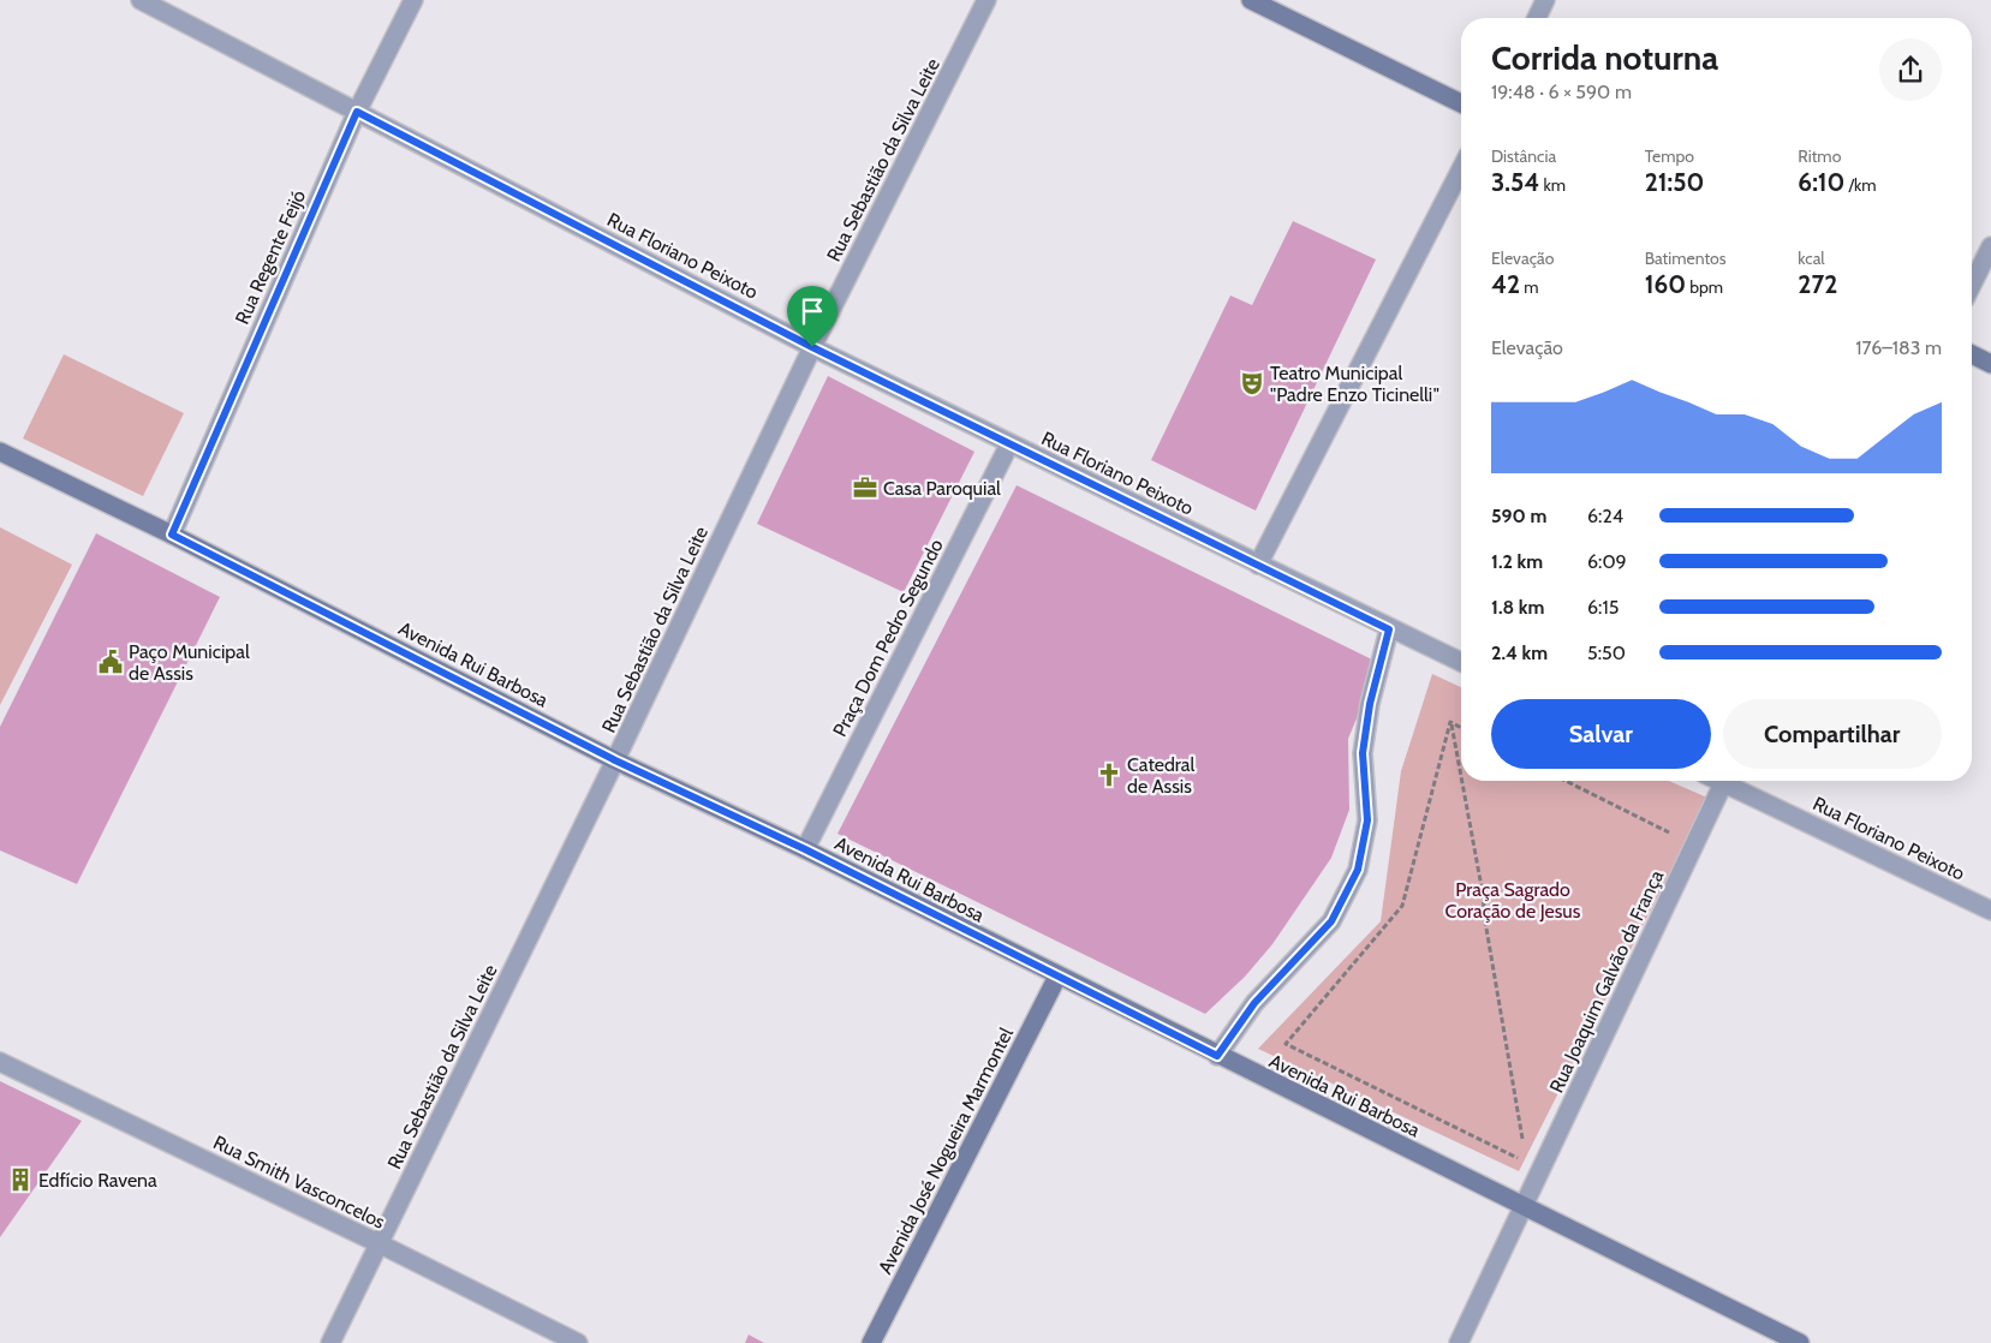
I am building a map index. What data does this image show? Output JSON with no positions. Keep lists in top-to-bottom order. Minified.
{"streets":{"main road":["Avenida Rui Barbosa","Avenida José Nogueira Marmontel"],"street":["Rua Sebastião da Silva Leite","Rua Floriano Peixoto","Rua Regente Feijó","Praça Dom Pedro Segundo","Rua Joaquim Galvão da França","Rua Smith Vasconcelos"]},"crossings":[["Rua Sebastião da Silva Leite","Rua Floriano Peixoto"],["Rua Sebastião da Silva Leite","Avenida Rui Barbosa"],["Rua Sebastião da Silva Leite","Rua Smith Vasconcelos"],["Rua Floriano Peixoto","Rua Regente Feijó"],["Rua Floriano Peixoto","Praça Dom Pedro Segundo"],["Rua Regente Feijó","Avenida Rui Barbosa"],["Praça Dom Pedro Segundo","Avenida Rui Barbosa"],["Avenida Rui Barbosa","Rua Joaquim Galvão da França"],["Avenida Rui Barbosa","Avenida José Nogueira Marmontel"]],"parks":["Praça Sagrado Coração de Jesus"],"places":{"theatre":["Teatro Municipal \"Padre Enzo Ticinelli\""],"office":["Casa Paroquial"],"public building":["Paço Municipal de Assis"],"church":["Catedral de Assis"],"building":["Edfício Ravena"]},"page":{"heading":["Corrida noturna","19:48 · 6 × 590 m"],"stats":[["Distância","3.54 km"],["Tempo","21:50"],["Ritmo","6:10 /km"],["Elevação","42 m"],["Batimentos","160 bpm"],["kcal","272"]],"chart":["Elevação","176–183 m"],"list":[{"name":"590 m","note":"6:24"},{"name":"1.2 km","note":"6:09"},{"name":"1.8 km","note":"6:15"},{"name":"2.4 km","note":"5:50"}],"buttons":["Salvar","Compartilhar"]}}
